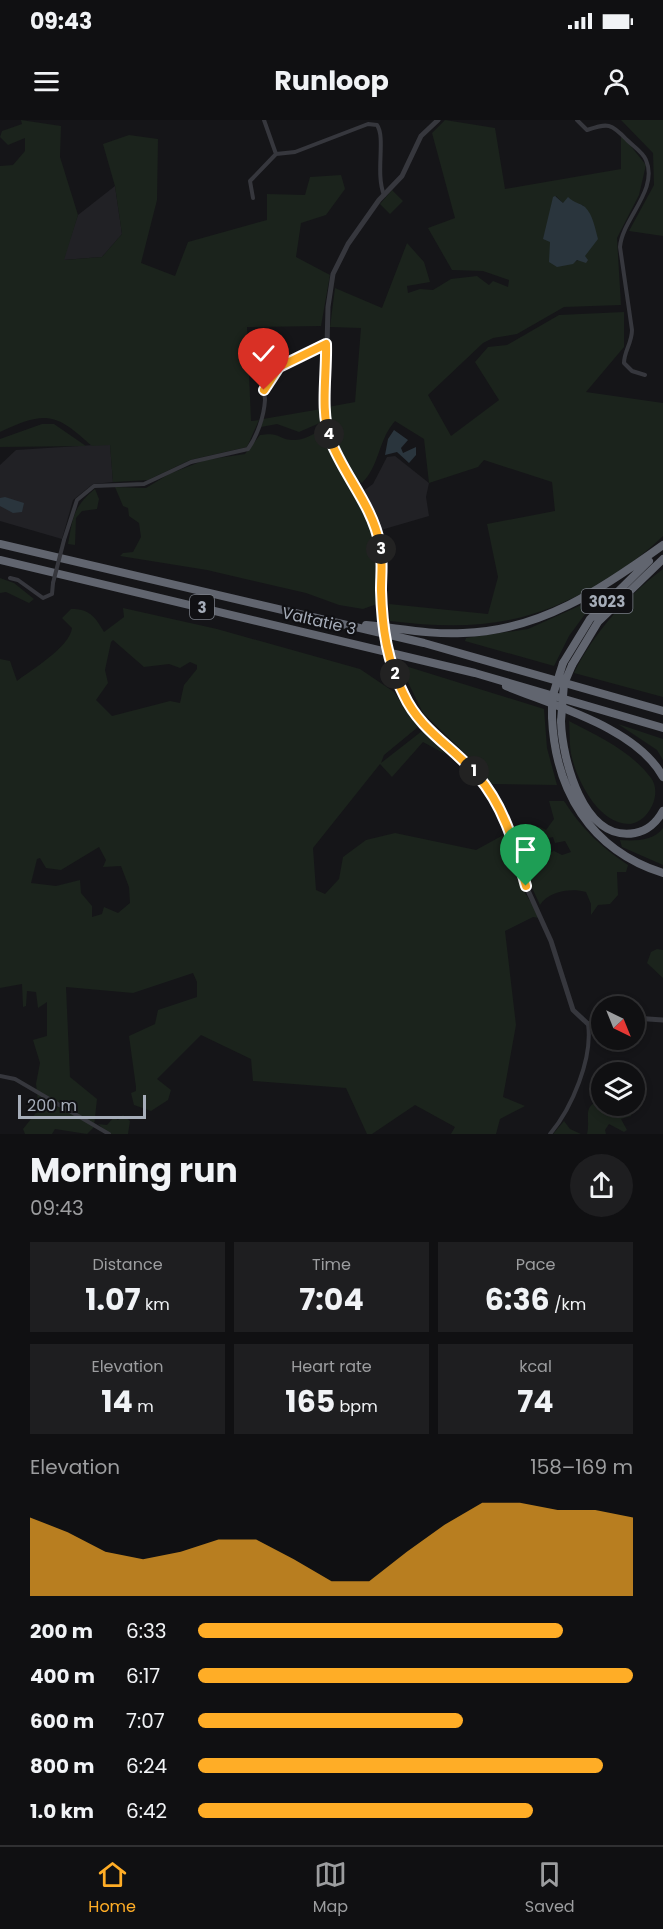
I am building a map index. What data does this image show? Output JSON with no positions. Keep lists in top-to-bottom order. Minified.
{"streets":{"highway":["3023","3","Valtatie 3"]},"scale_bar":"200 m","north":"bottom right","page":{"status":"09:43","header":"Runloop","pins":["4","3","2","1"],"scale":"200 m","heading":["Morning run","09:43"],"stats":[["Distance","1.07 km"],["Time","7:04"],["Pace","6:36 /km"],["Elevation","14 m"],["Heart rate","165 bpm"],["kcal","74"]],"chart":["Elevation","158–169 m"],"list":[{"name":"200 m","note":"6:33"},{"name":"400 m","note":"6:17"},{"name":"600 m","note":"7:07"},{"name":"800 m","note":"6:24"},{"name":"1.0 km","note":"6:42"}],"tabs":["Home","Map","Saved"]}}
